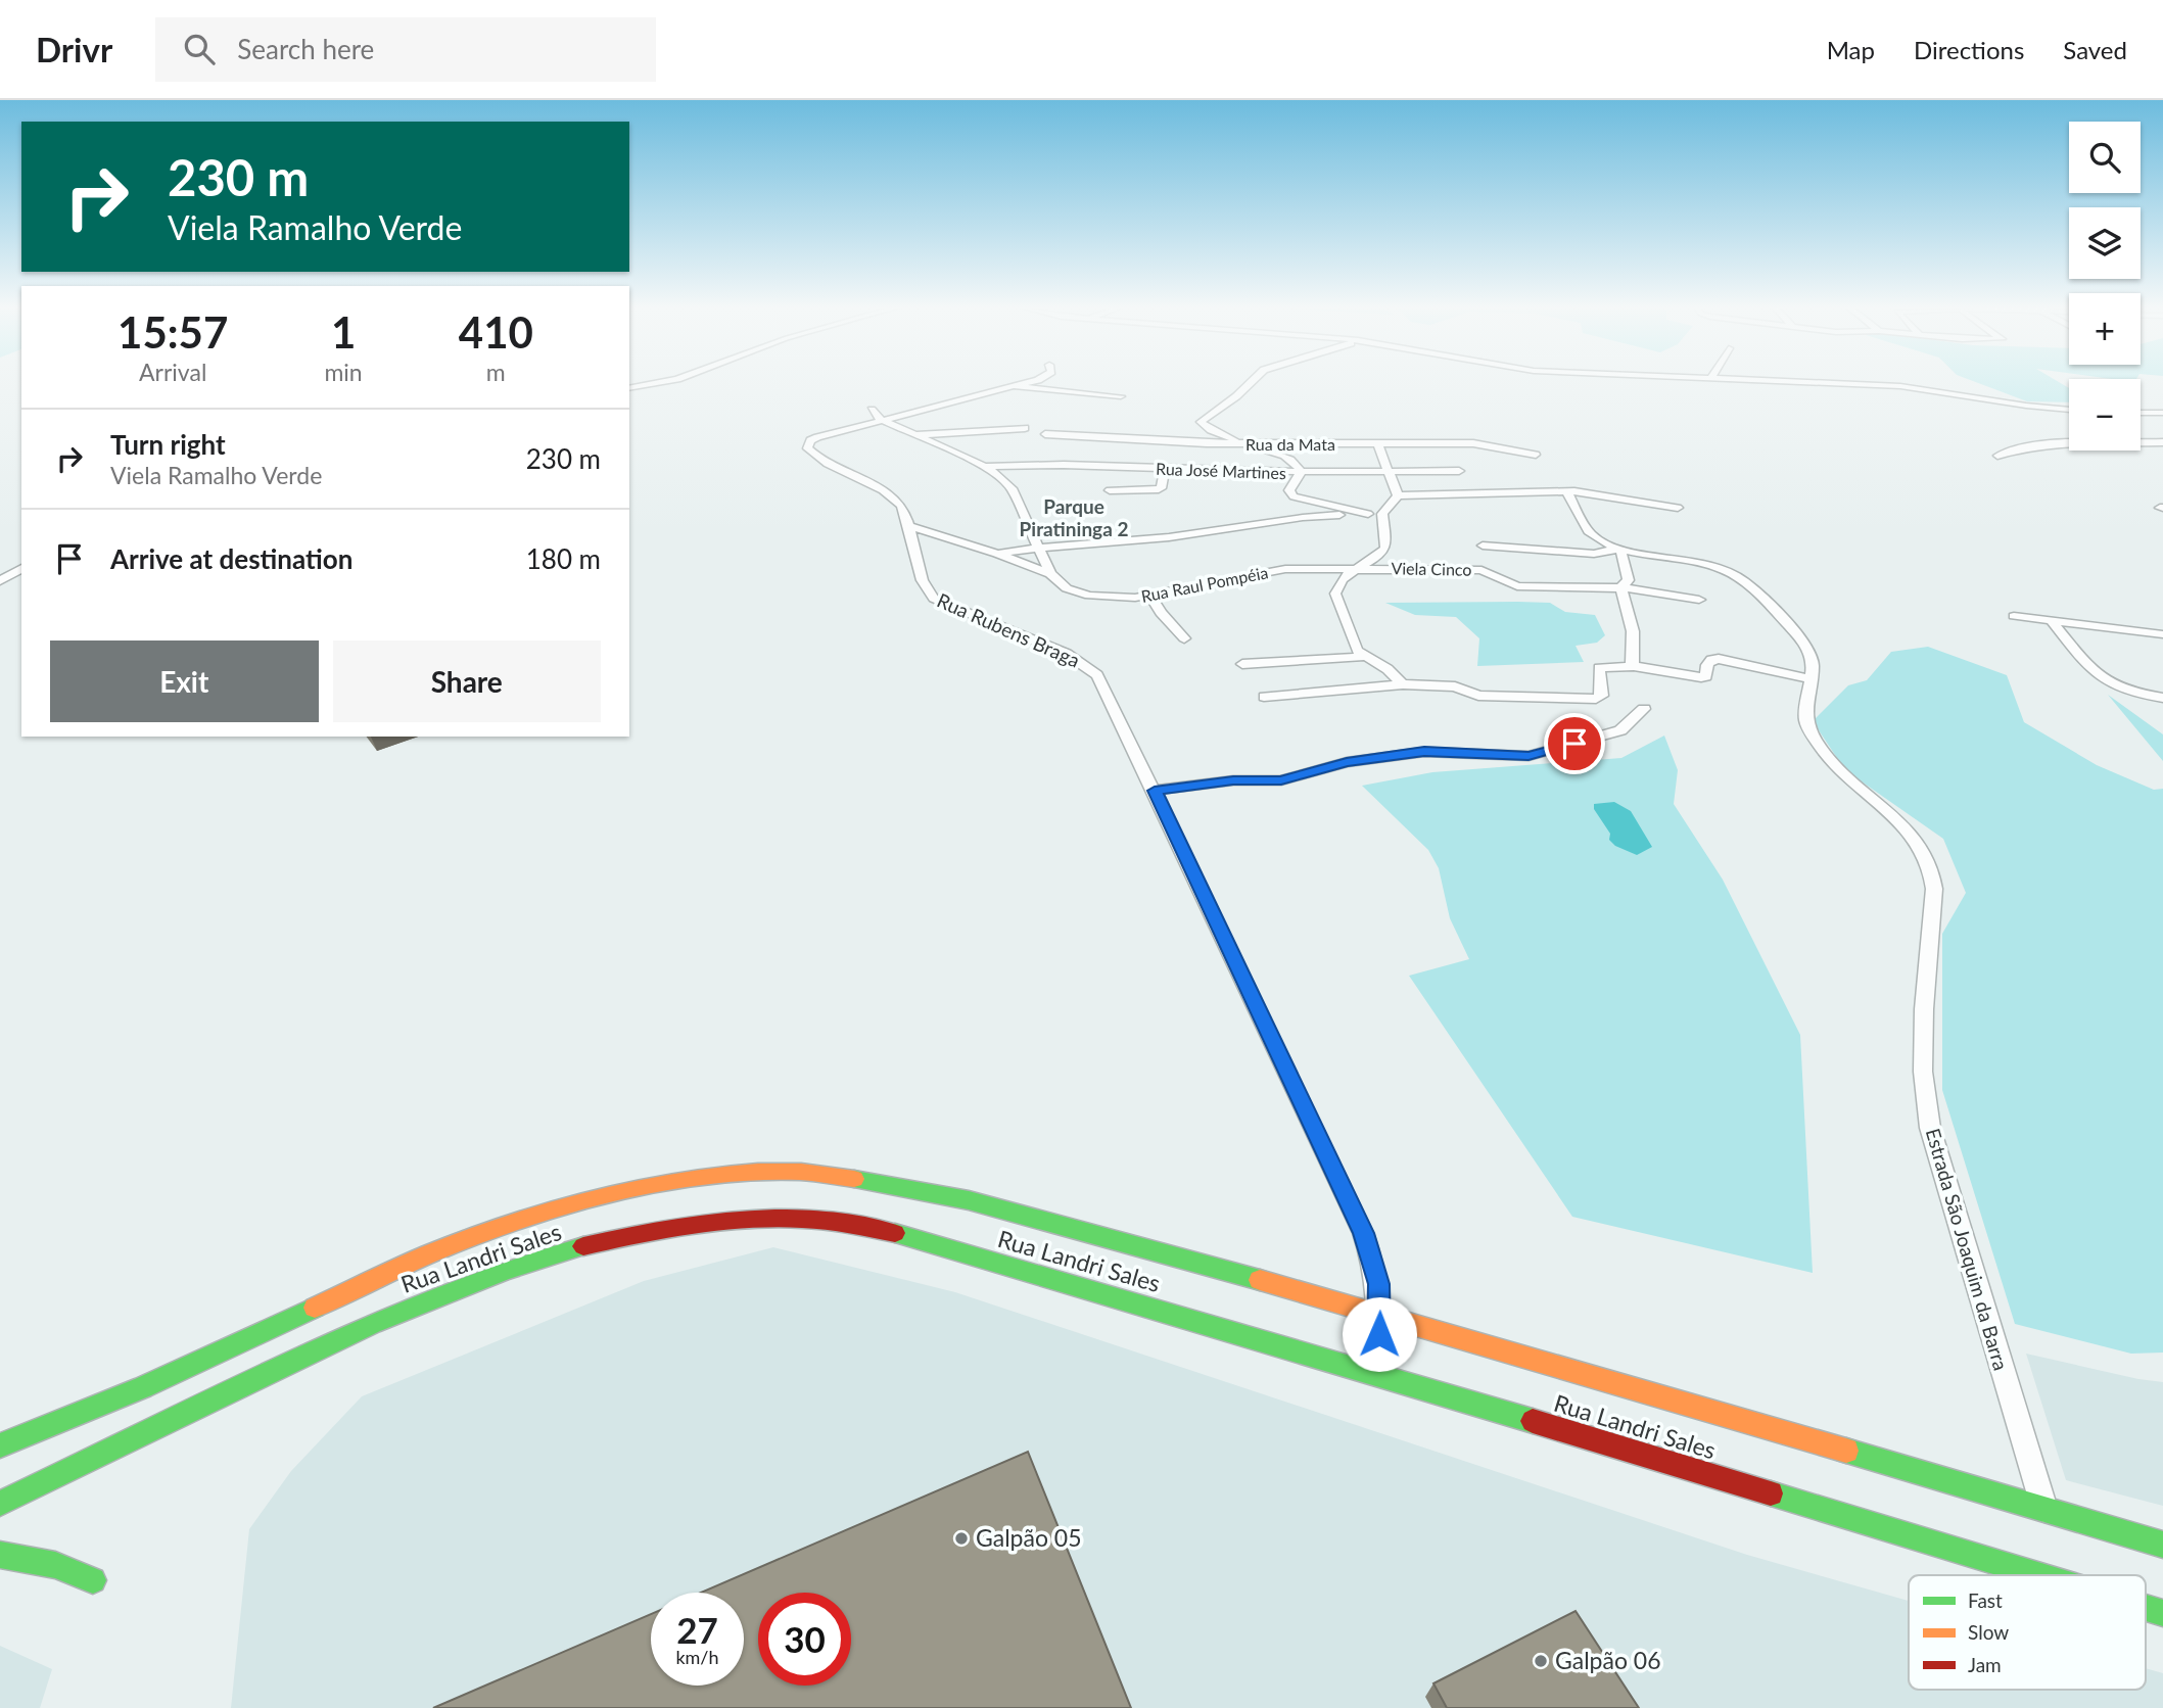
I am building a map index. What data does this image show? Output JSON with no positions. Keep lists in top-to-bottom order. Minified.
{"streets":{"street":["Rua da Mata","Rua José Martines","Viela Cinco","Rua Raul Pompéia","Rua Rubens Braga","Estrada São Joaquim da Barra","Rua Landri Sales"]},"crossings":[["Viela Cinco","Rua Raul Pompéia"],["Rua Raul Pompéia","Rua Rubens Braga"],["Rua Rubens Braga","Rua Landri Sales"],["Estrada São Joaquim da Barra","Rua Landri Sales"]],"districts":["Parque Piratininga 2"],"places":["Galpão 05","Galpão 06"],"legend":["Fast","Slow","Jam"],"page":{"header":"Drivr","search":"Search here","nav":["Map","Directions","Saved"],"map_buttons":["+","−"],"turn":["230 m","Viela Ramalho Verde"],"eta":["15:57","Arrival","1","min","410","m"],"list":[{"name":"Turn right","note":"Viela Ramalho Verde","value":"230 m"},{"name":"Arrive at destination","value":"180 m"}],"buttons":["Exit","Share"],"speed":"27 km/h","limit":"30"}}
